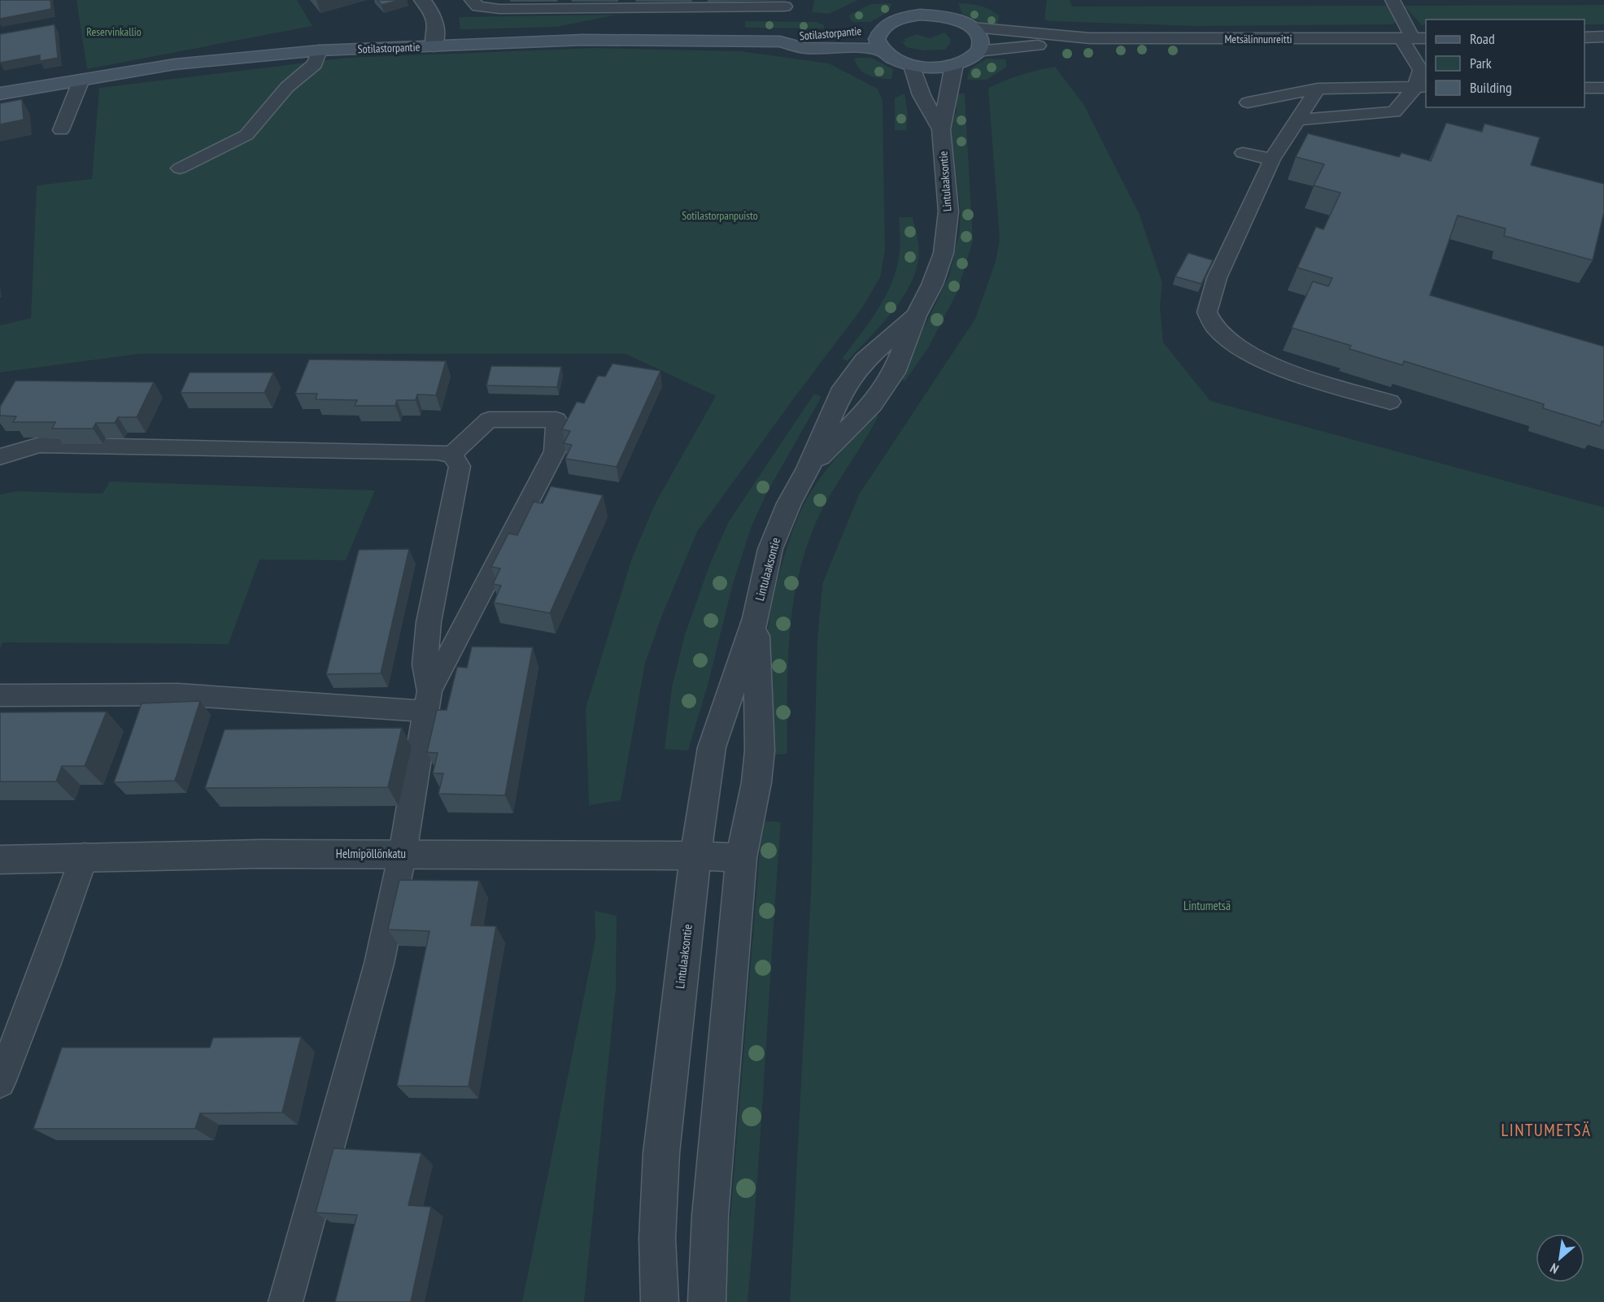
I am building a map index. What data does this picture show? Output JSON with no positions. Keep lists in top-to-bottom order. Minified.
{"streets":{"street":["Sotilastorpantie","Metsälinnunreitti","Lintulaaksontie","Helmipöllönkatu"]},"crossings":[["Lintulaaksontie","Helmipöllönkatu"]],"districts":["LINTUMETSÄ"],"parks":["Reservinkallio","Sotilastorpanpuisto","Lintumetsä"],"legend":["Road","Park","Building"],"north":"bottom left"}
